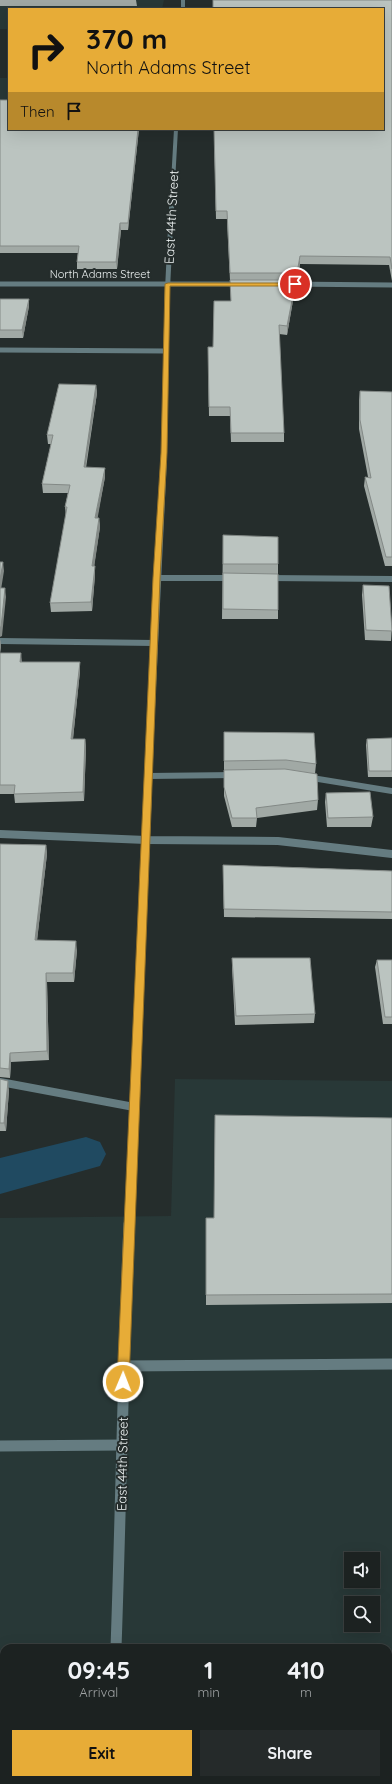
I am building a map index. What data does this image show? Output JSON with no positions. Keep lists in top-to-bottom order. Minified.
{"streets":{"street":["East 44th Street","North Adams Street"]},"crossings":[["East 44th Street","North Adams Street"]],"page":{"turn":["370 m","North Adams Street"],"then":"Then","eta":["09:45","Arrival","1","min","410","m"],"buttons":["Exit","Share"]}}
